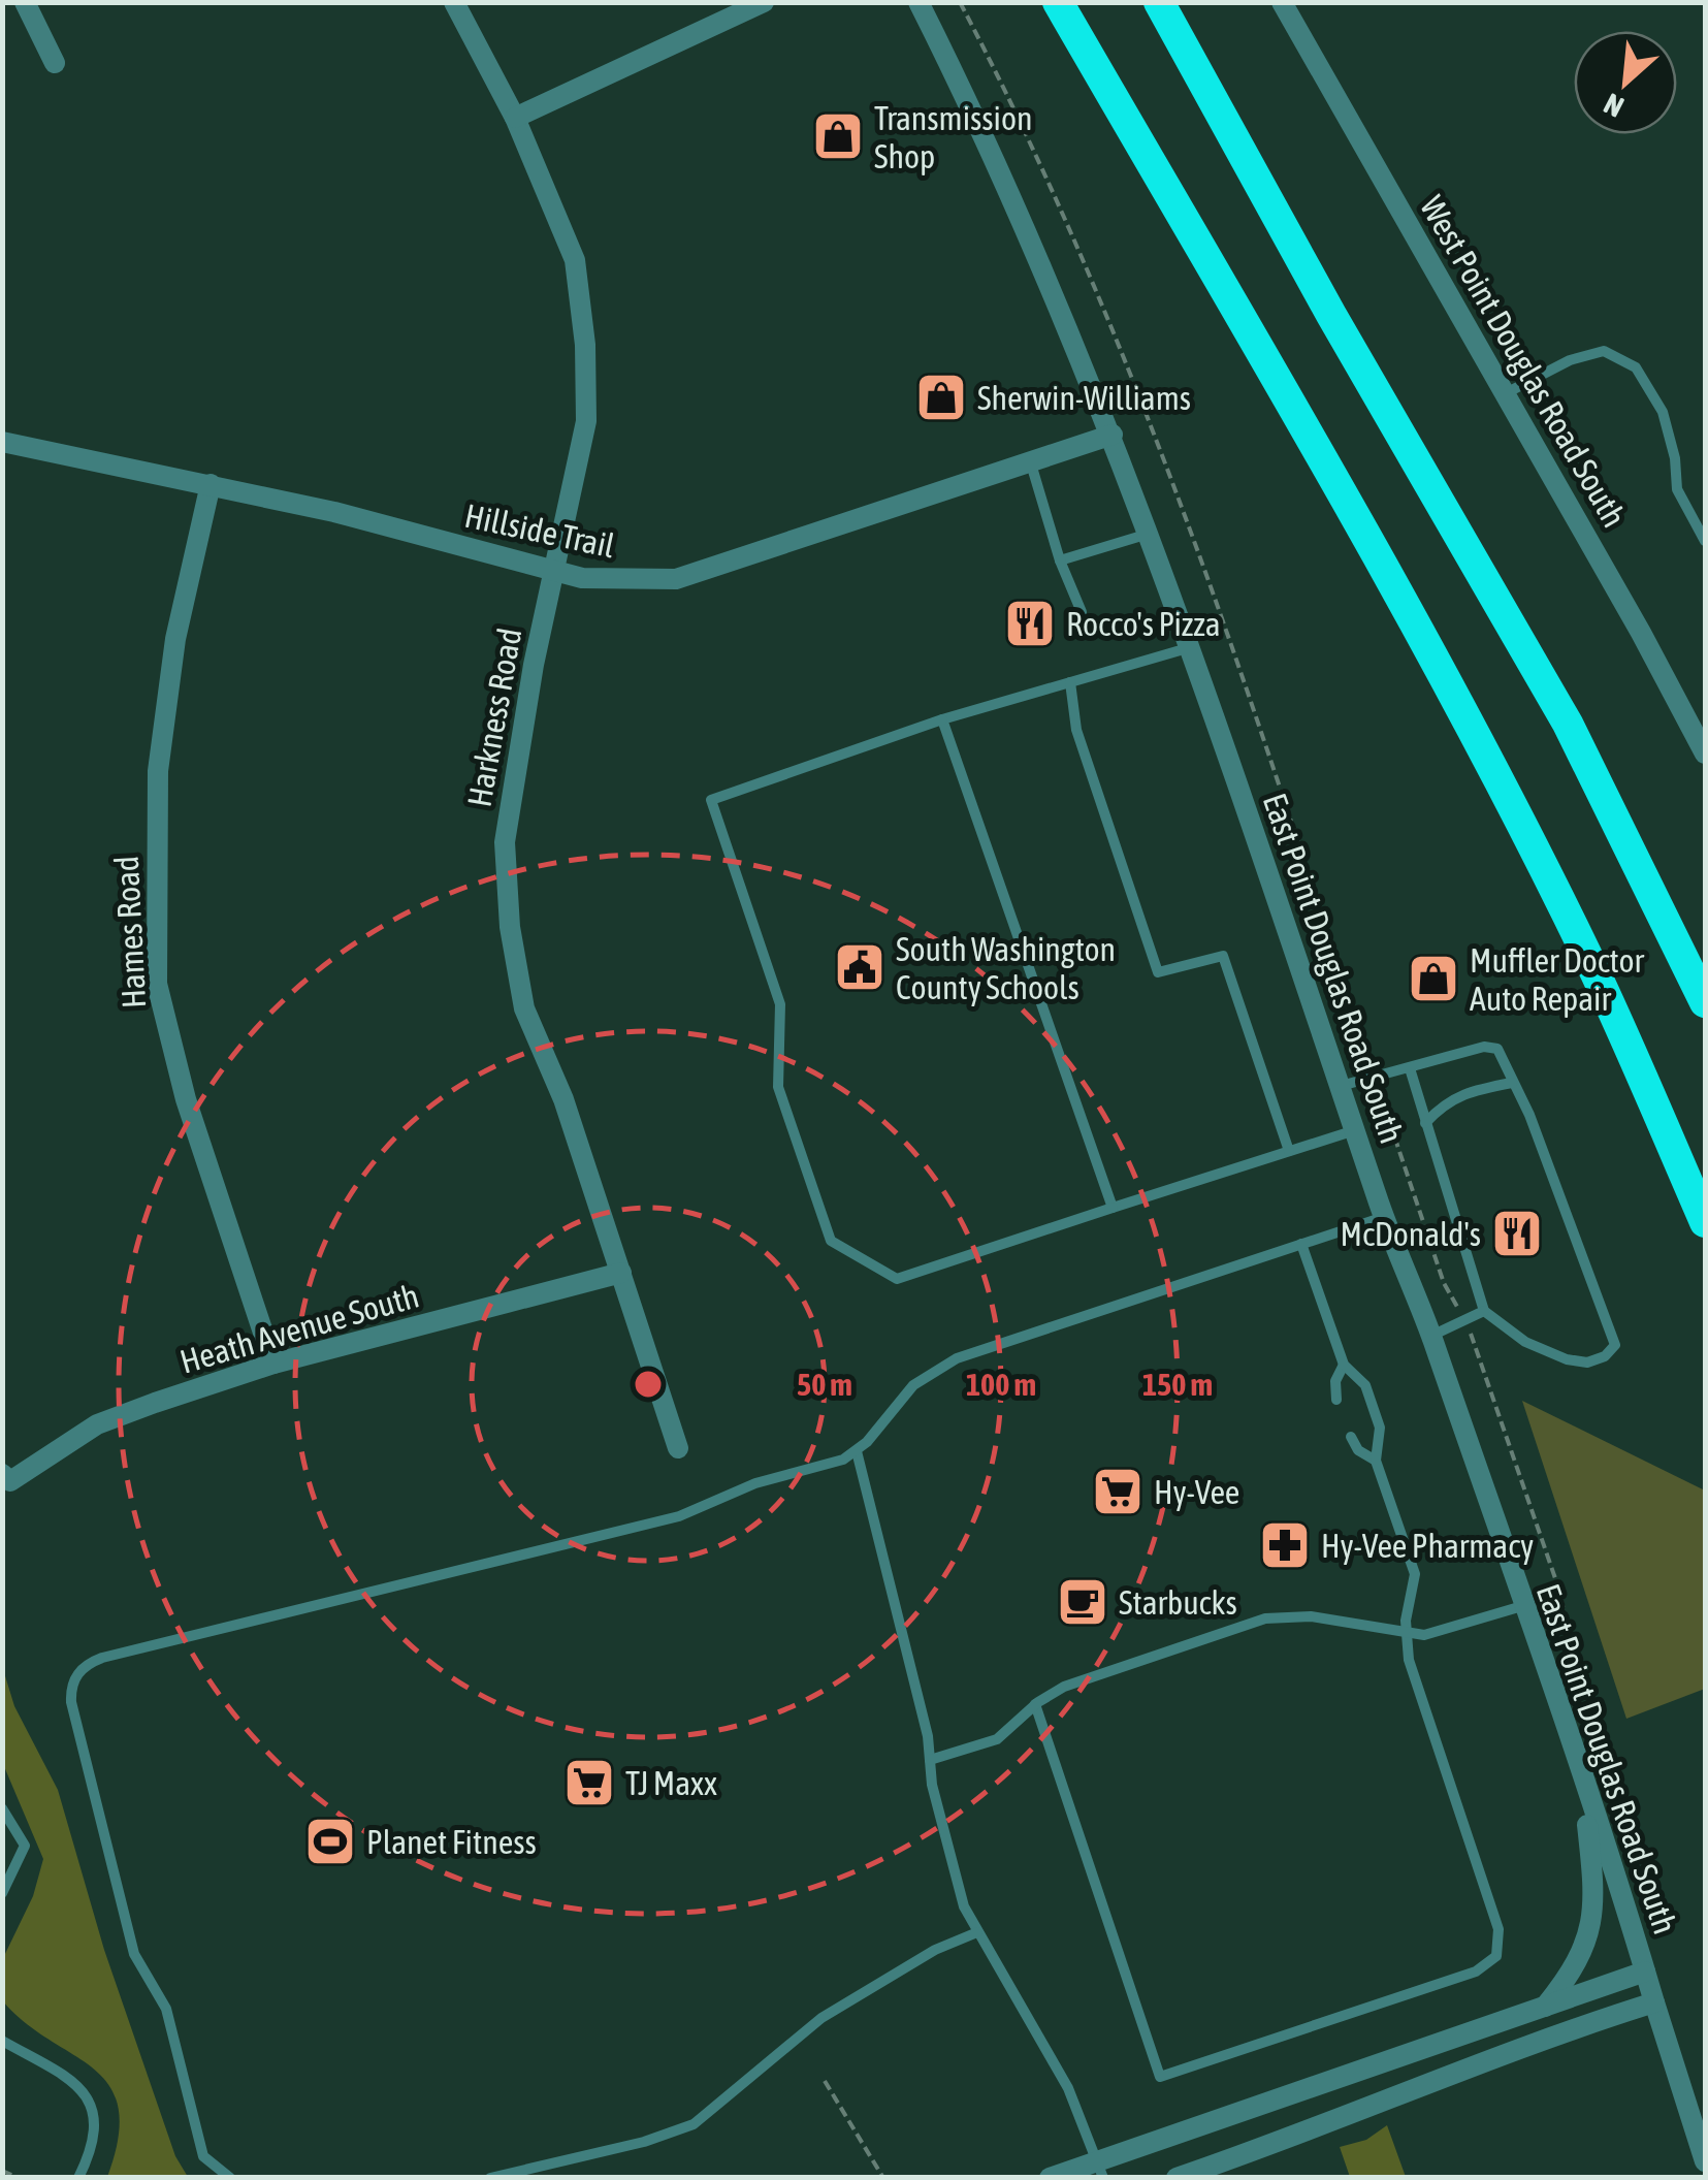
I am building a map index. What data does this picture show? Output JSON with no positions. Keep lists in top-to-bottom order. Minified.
{"streets":{"street":["West Point Douglas Road South","Hillside Trail","Harkness Road","Hames Road","East Point Douglas Road South","Heath Avenue South"]},"crossings":[["Hillside Trail","Harkness Road"],["Hillside Trail","Hames Road"],["Hillside Trail","East Point Douglas Road South"],["Harkness Road","Heath Avenue South"],["Hames Road","Heath Avenue South"]],"places":{"shop":["Transmission Shop","Sherwin-Williams","Muffler Doctor Auto Repair"],"restaurant":["Rocco's Pizza","McDonald's"],"public building":["South Washington County Schools"],"supermarket":["Hy-Vee","TJ Maxx"],"pharmacy":["Hy-Vee Pharmacy"],"cafe":["Starbucks"],"sports":["Planet Fitness"]},"north":"bottom left","rings":["50 m","100 m","150 m"]}
